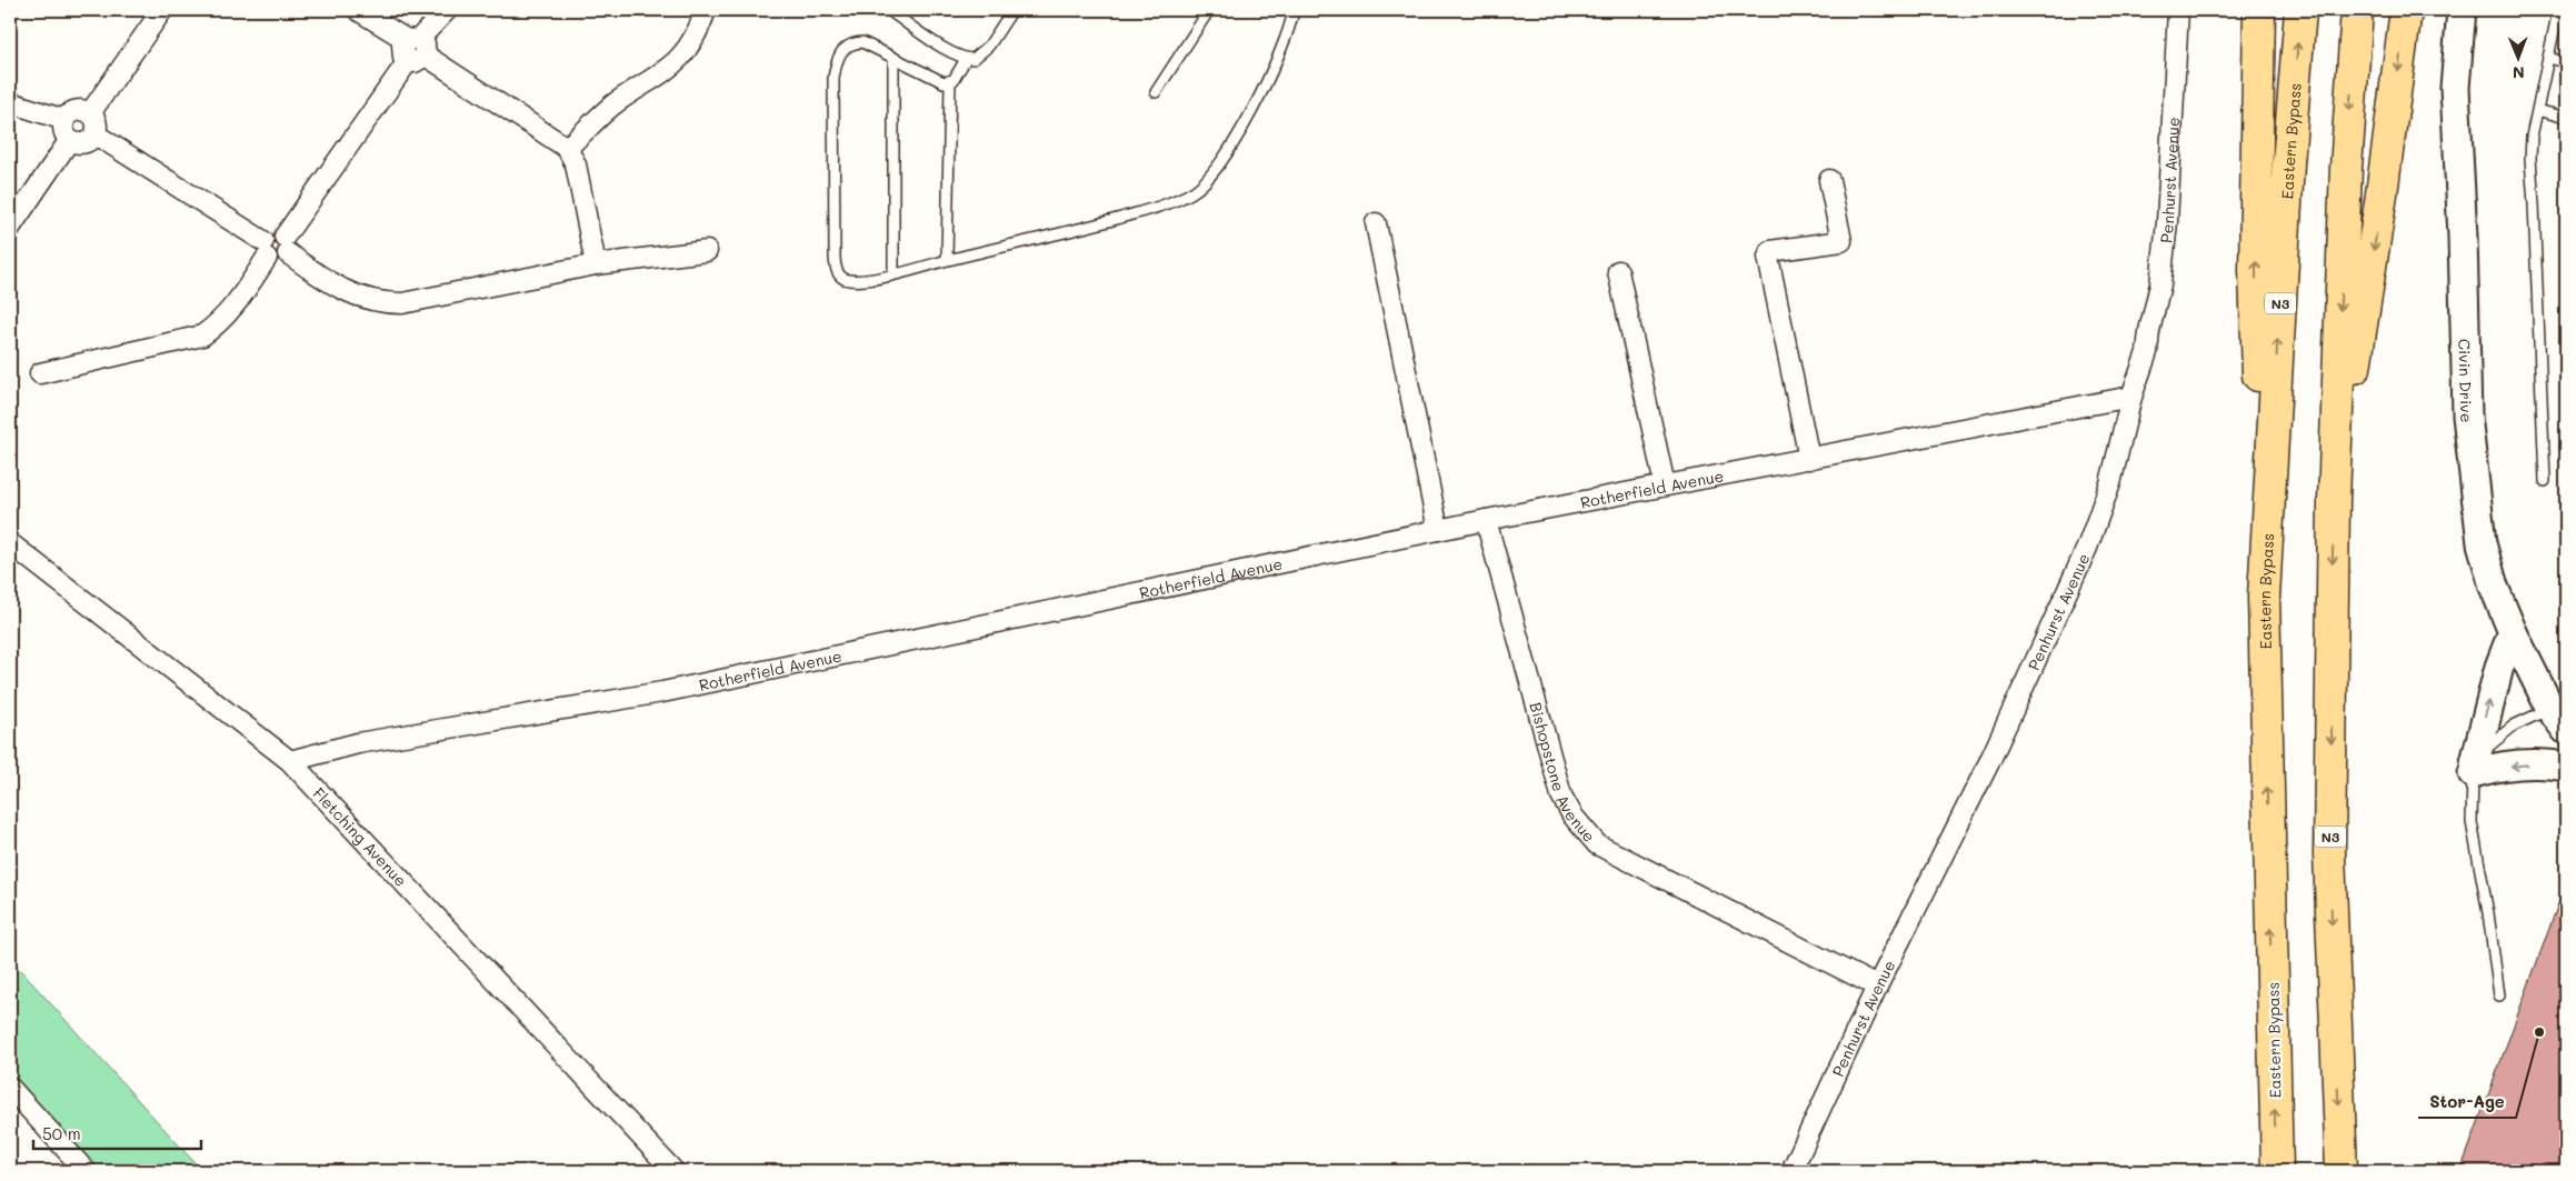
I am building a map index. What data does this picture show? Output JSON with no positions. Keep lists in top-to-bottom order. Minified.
{"streets":{"highway":["Eastern Bypass","N3"],"main road":["Civin Drive"],"street":["Penhurst Avenue","Rotherfield Avenue","Bishopstone Avenue","Fletching Avenue"]},"crossings":[["Penhurst Avenue","Rotherfield Avenue"],["Penhurst Avenue","Bishopstone Avenue"],["Rotherfield Avenue","Bishopstone Avenue"],["Rotherfield Avenue","Fletching Avenue"]],"places":["Stor-Age"],"scale_bar":"50 m","north":"bottom"}
